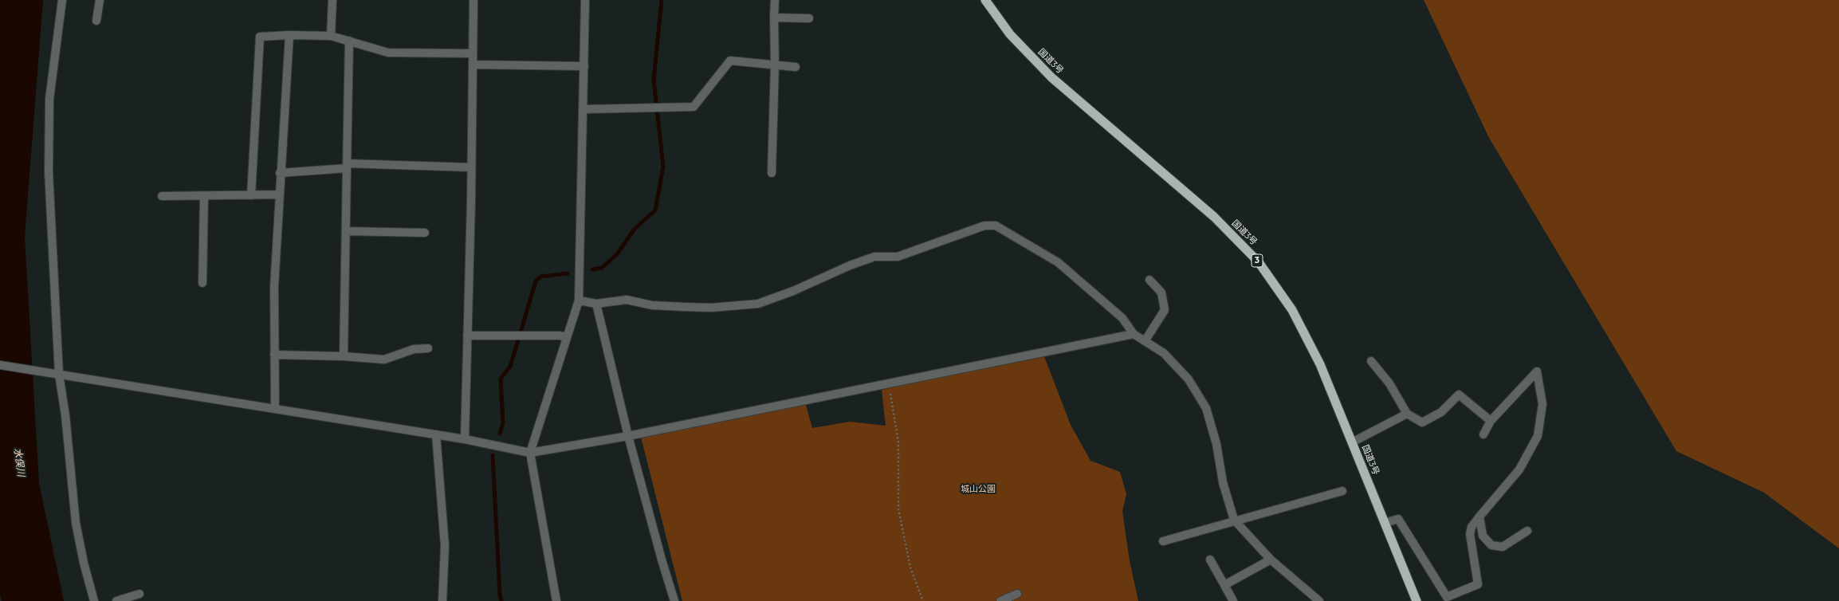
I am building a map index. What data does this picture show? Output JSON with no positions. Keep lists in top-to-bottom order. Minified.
{"streets":{"highway":["国道3号","3"]},"water":["水俣川"],"parks":["城山公園"]}
